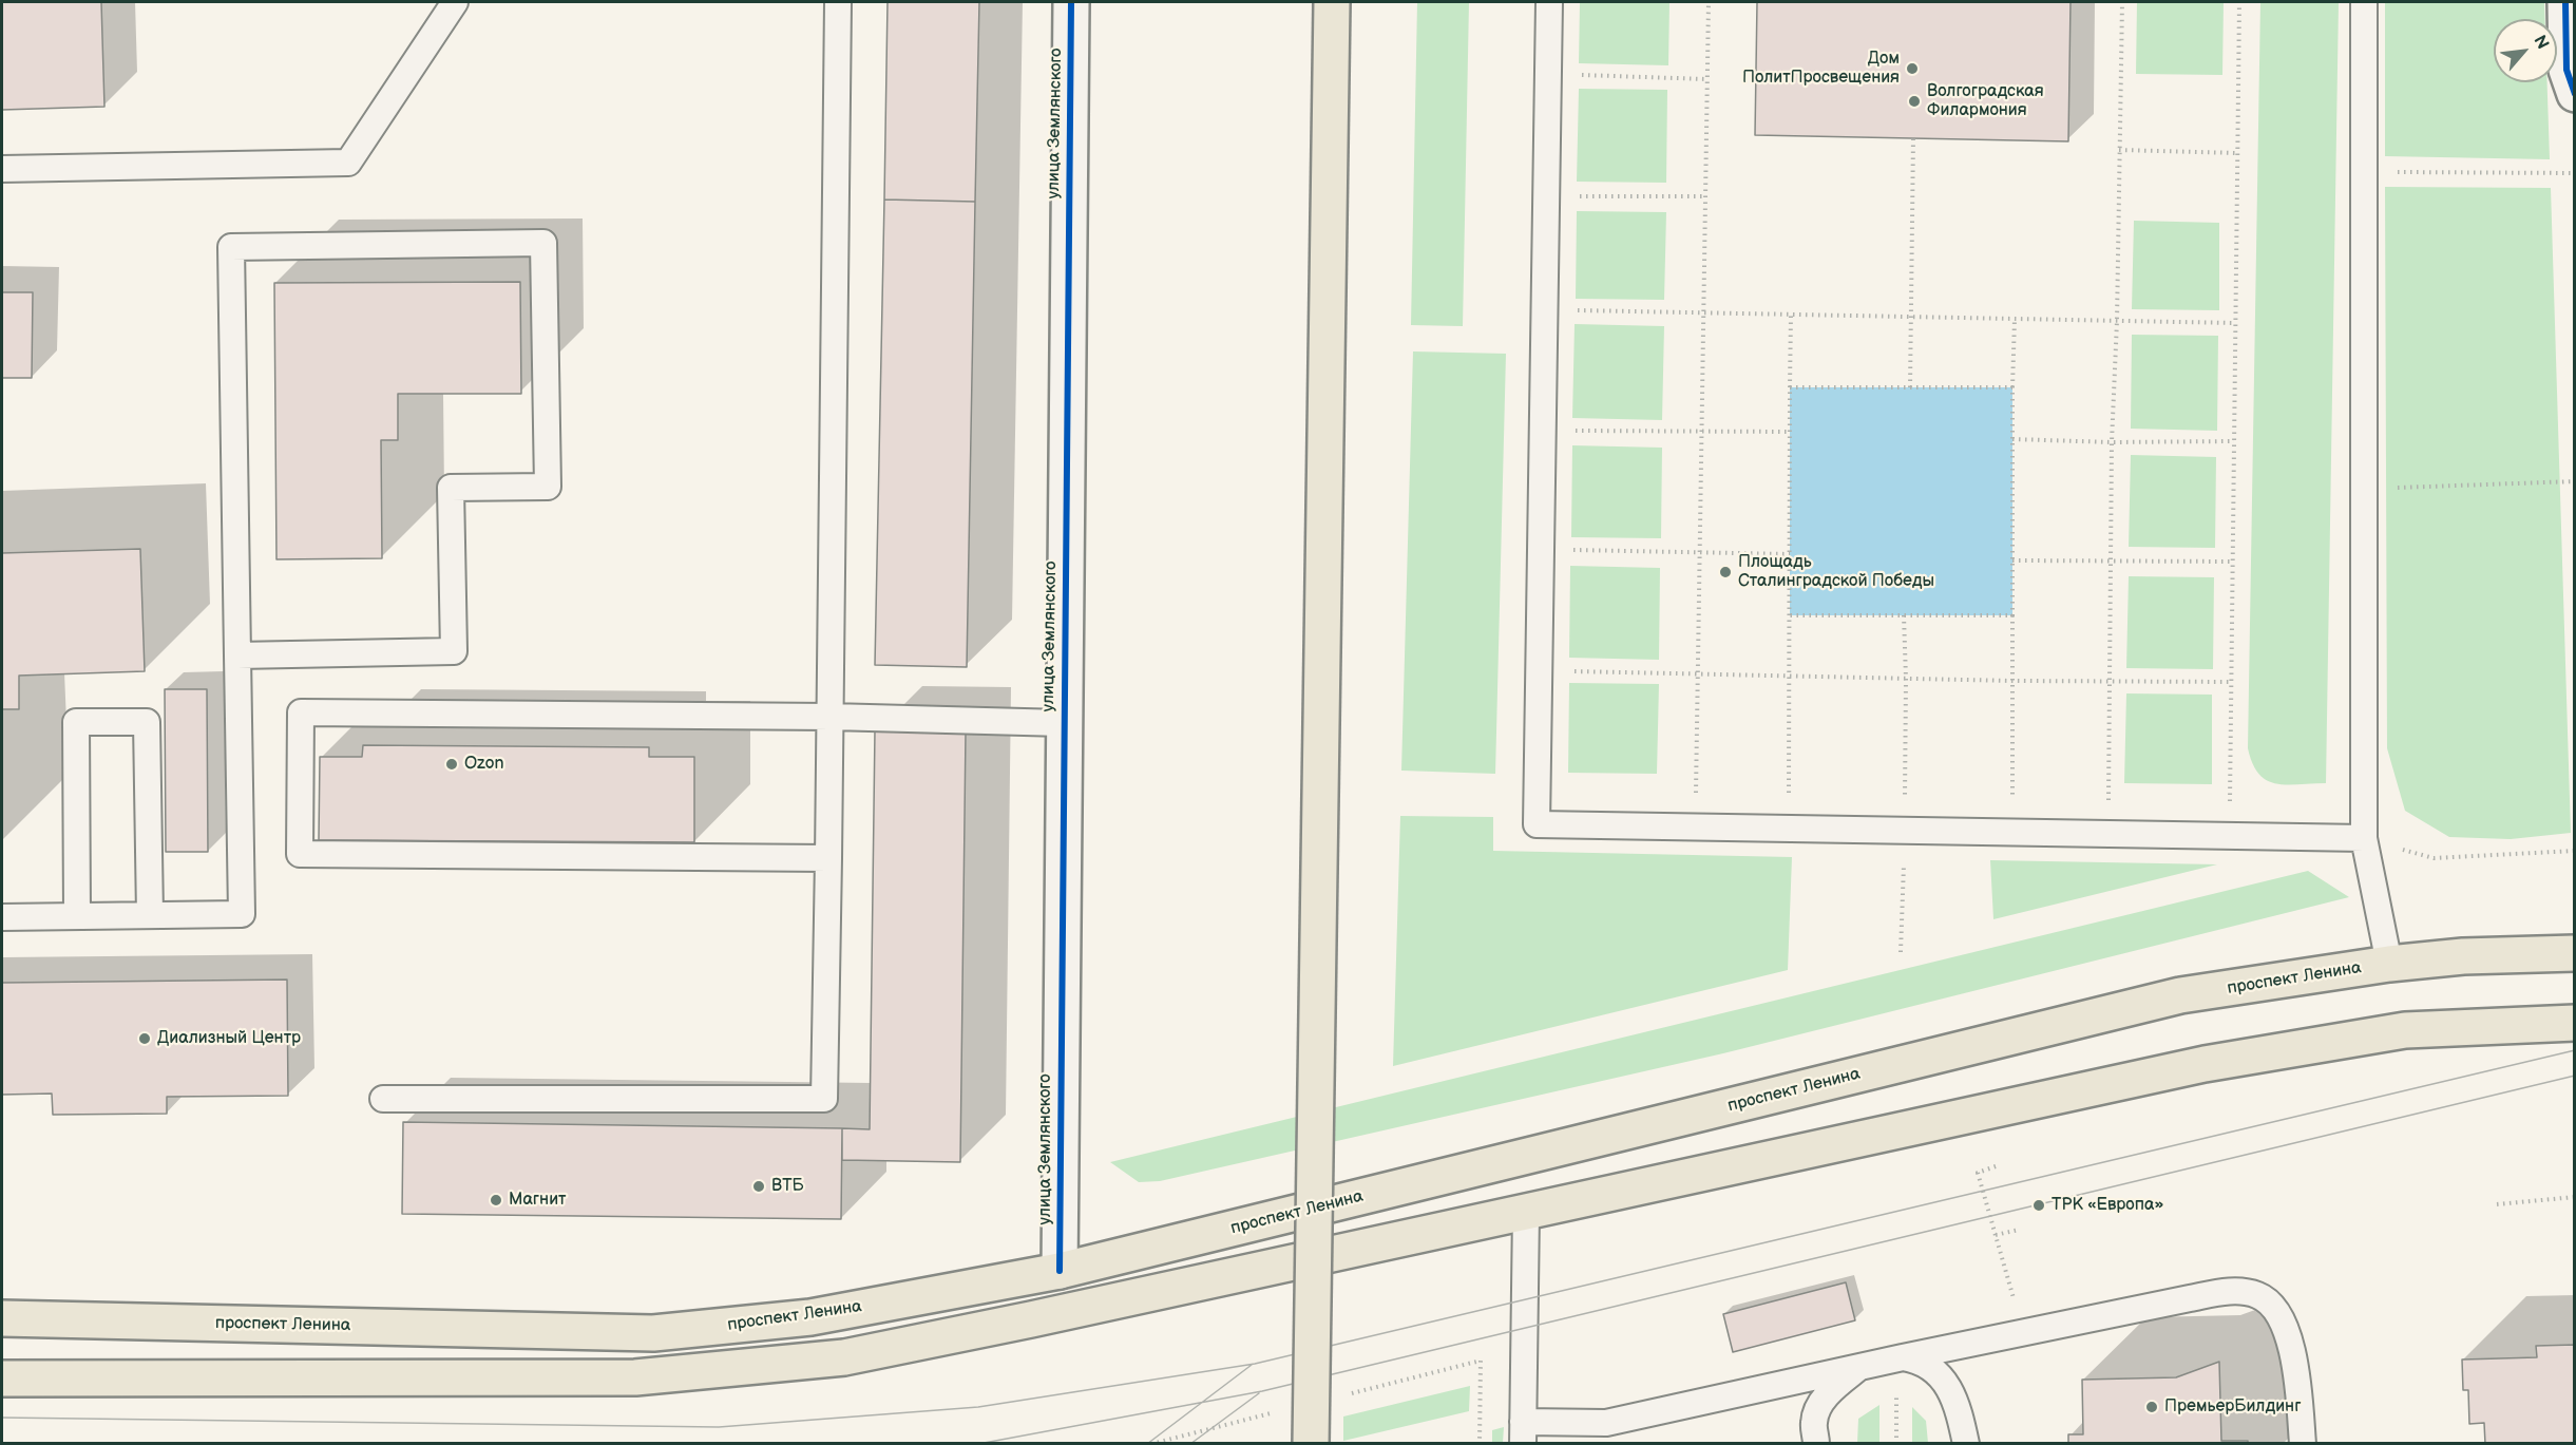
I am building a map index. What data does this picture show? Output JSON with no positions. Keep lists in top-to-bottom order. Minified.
{"streets":{"main road":["проспект Ленина"],"street":["улица Землянского"]},"crossings":[["улица Землянского","проспект Ленина"]],"places":["Дом ПолитПросвещения","Волгоградская Филармония","Площадь Сталинградской Победы","Ozon","Диализный Центр","ВТБ","Магнит","ТРК «Европа»","ПремьерБилдинг"],"north":"top right"}
